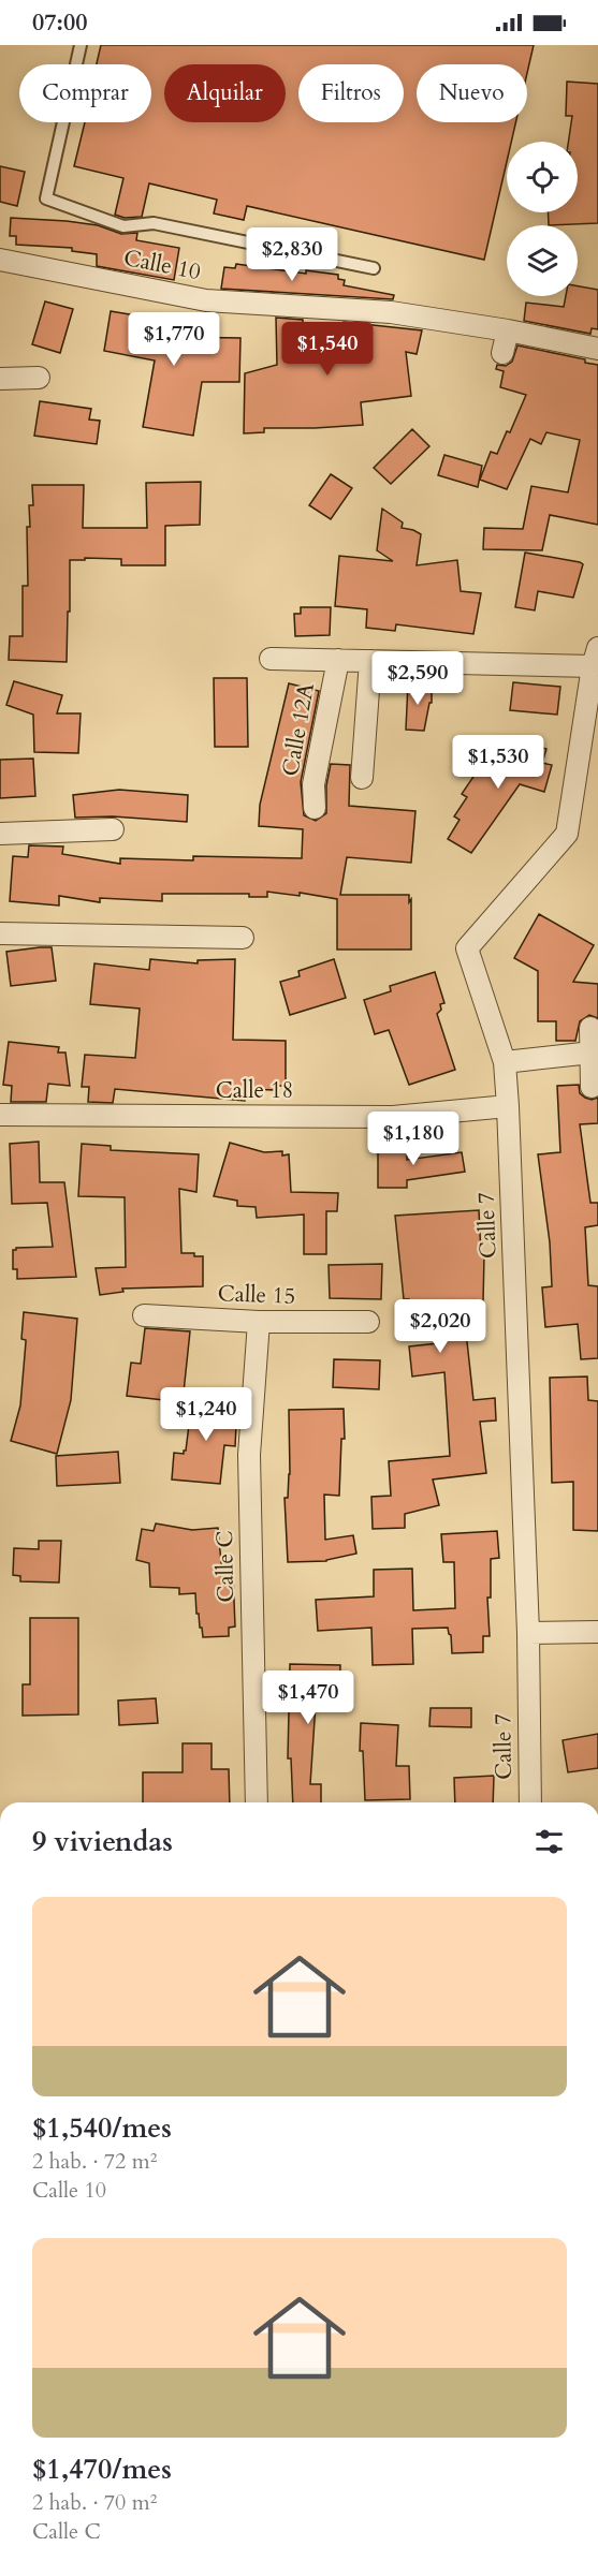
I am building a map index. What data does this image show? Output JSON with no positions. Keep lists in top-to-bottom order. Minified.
{"streets":{"street":["Calle 10","Calle 12A","Calle 18","Calle 7","Calle 15","Calle C"]},"crossings":[["Calle 18","Calle 7"],["Calle 15","Calle C"]],"page":{"status":"07:00","chip":["Comprar","Alquilar","Filtros","Nuevo"],"price":["$2,830","$1,770","$1,540","$2,590","$1,530","$1,180","$2,020","$1,240","$1,470"],"heading":"9 viviendas","list":[{"name":"$1,540/mes","note":"2 hab. · 72 m² · Calle 10"},{"name":"$1,470/mes","note":"2 hab. · 70 m² · Calle C"}]}}
